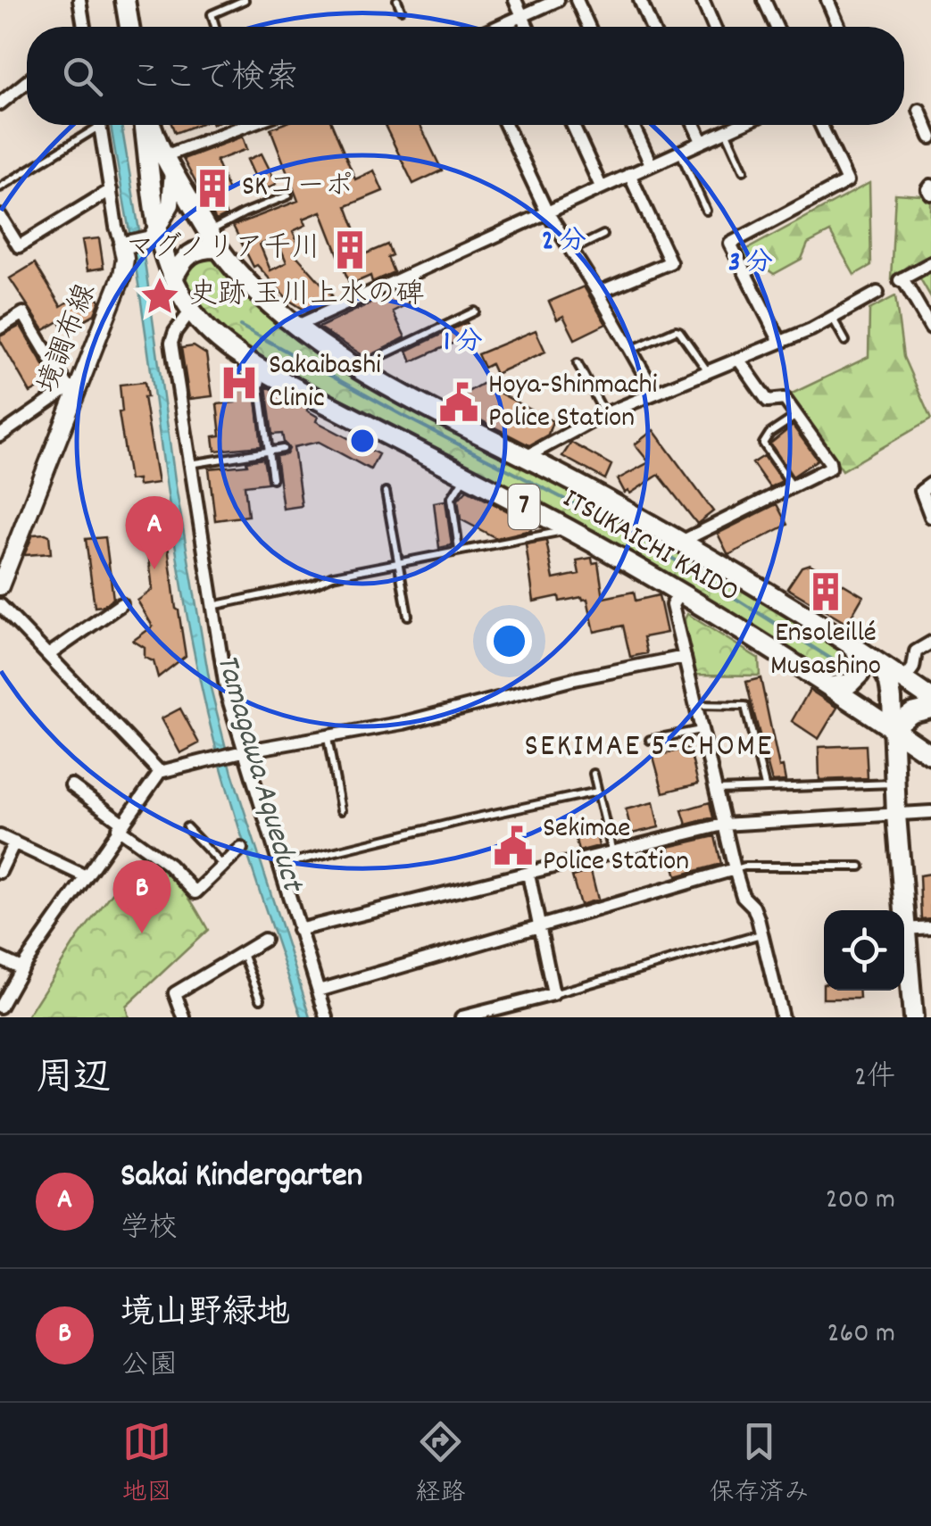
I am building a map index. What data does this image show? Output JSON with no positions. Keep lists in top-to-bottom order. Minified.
{"streets":{"main road":["境調布線","7","ITSUKAICHI KAIDO"]},"districts":["SEKIMAE 5-CHOME"],"water":["Tamagawa Aqueduct"],"places":{"building":["SKコーポ","マグノリア千川","Ensoleillé Musashino"],"place":["史跡 玉川上水の碑"],"hospital":["Sakaibashi Clinic"],"public building":["Hoya-Shinmachi Police Station","Sekimae Police Station"]},"page":{"search":"ここで検索","pins":["A","B"],"heading":["周辺","2件"],"list":[{"mark":"A","name":"Sakai Kindergarten","note":"学校","value":"200 m"},{"mark":"B","name":"境山野緑地","note":"公園","value":"260 m"}],"nav":["地図","経路","保存済み"]},"rings":["2 分","3 分","1 分"]}
